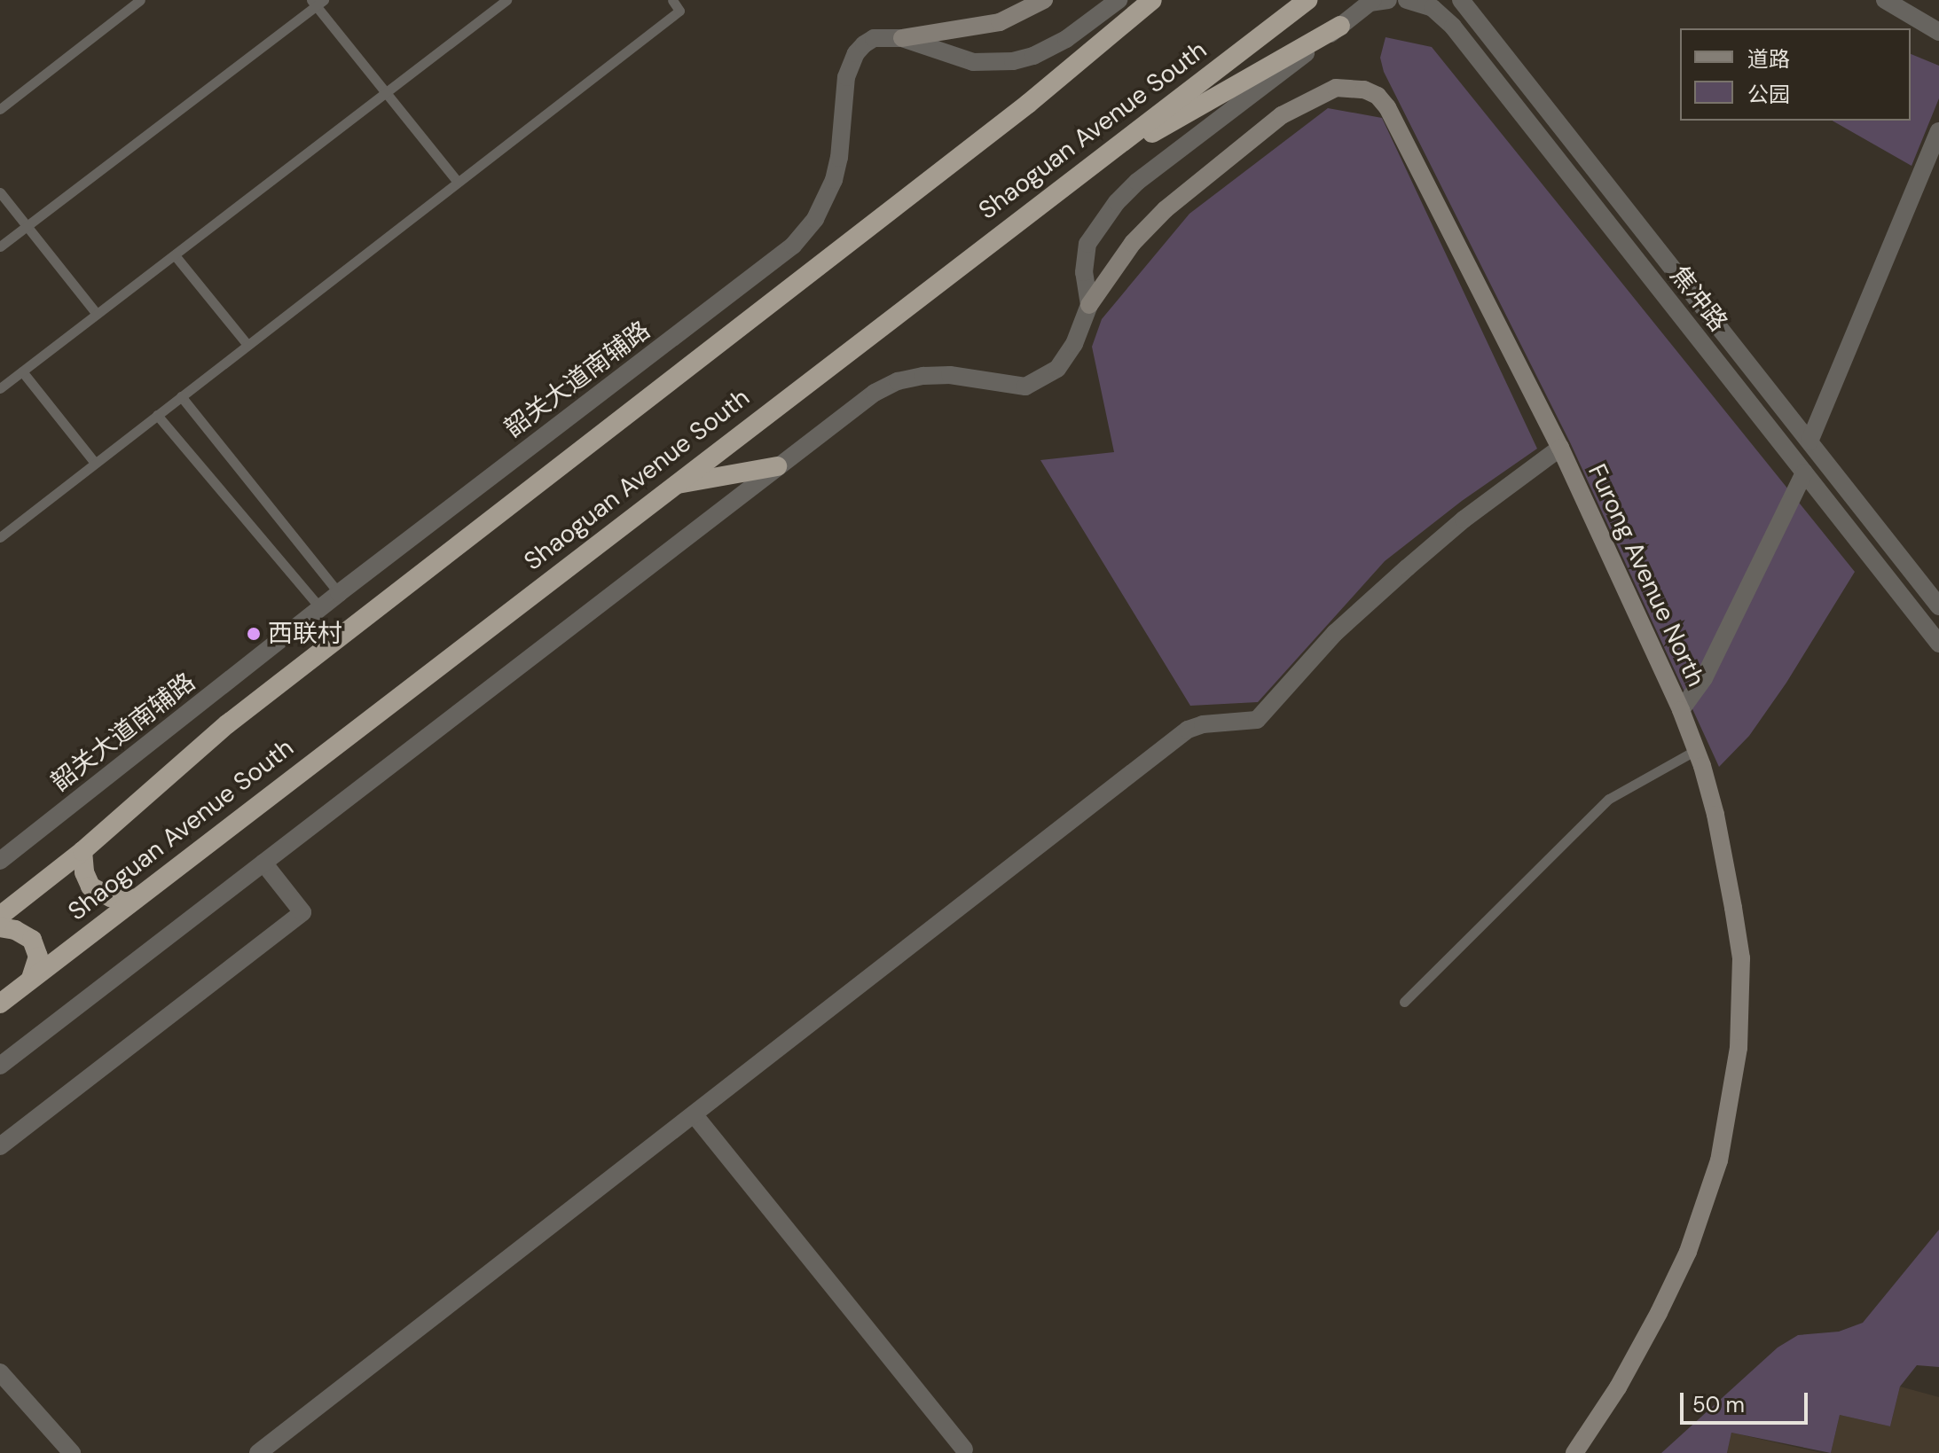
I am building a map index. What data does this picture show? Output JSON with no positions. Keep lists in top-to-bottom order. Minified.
{"streets":{"highway":["Shaoguan Avenue South"],"main road":["Furong Avenue North"],"street":["焦冲路","韶关大道南辅路"]},"places":["西联村"],"legend":["道路","公园"],"scale_bar":"50 m"}
